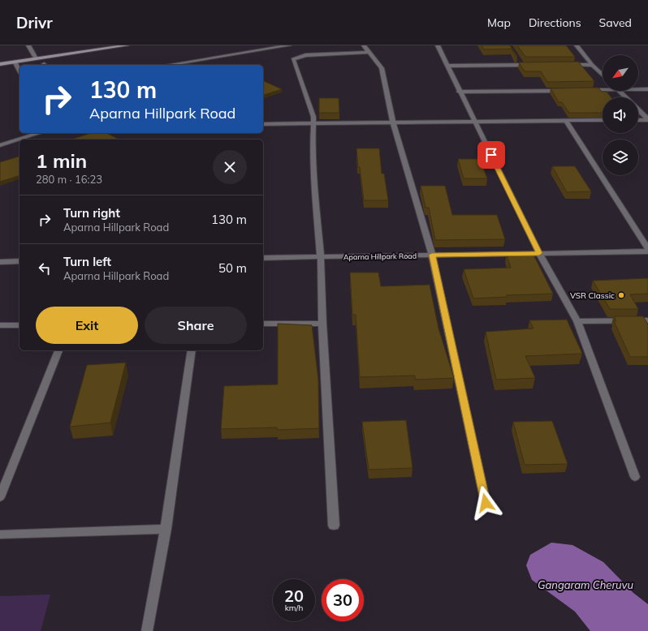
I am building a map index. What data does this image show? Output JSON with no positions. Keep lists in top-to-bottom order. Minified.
{"streets":{"street":["Aparna Hillpark Road"]},"water":["Gangaram Cheruvu"],"places":["VSR Classic"],"north":"bottom left","page":{"header":"Drivr","nav":["Map","Directions","Saved"],"turn":["130 m","Aparna Hillpark Road"],"heading":["1 min","280 m · 16:23"],"list":[{"name":"Turn right","note":"Aparna Hillpark Road","value":"130 m"},{"name":"Turn left","note":"Aparna Hillpark Road","value":"50 m"}],"buttons":["Exit","Share"],"speed":"20 km/h","limit":"30"}}
